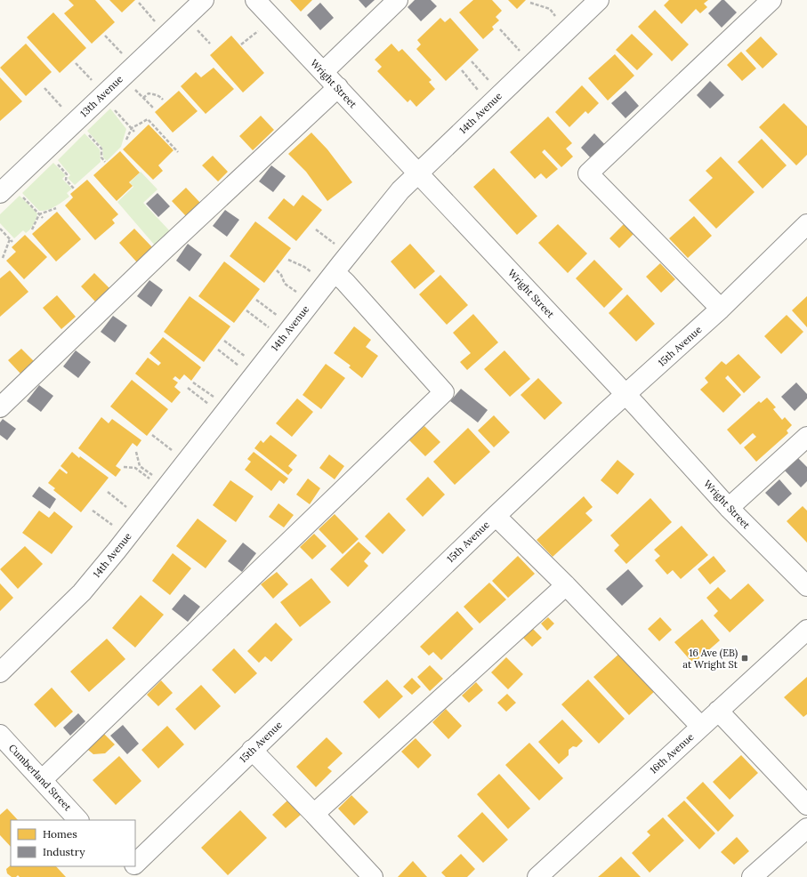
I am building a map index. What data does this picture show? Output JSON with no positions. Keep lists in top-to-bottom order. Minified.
{"streets":{"street":["Wright Street","13th Avenue","14th Avenue","15th Avenue","16th Avenue","Cumberland Street"]},"crossings":[["Wright Street","14th Avenue"],["Wright Street","15th Avenue"]],"places":{"transit":["16 Ave (EB) at Wright St"]},"legend":["Homes","Industry"]}
